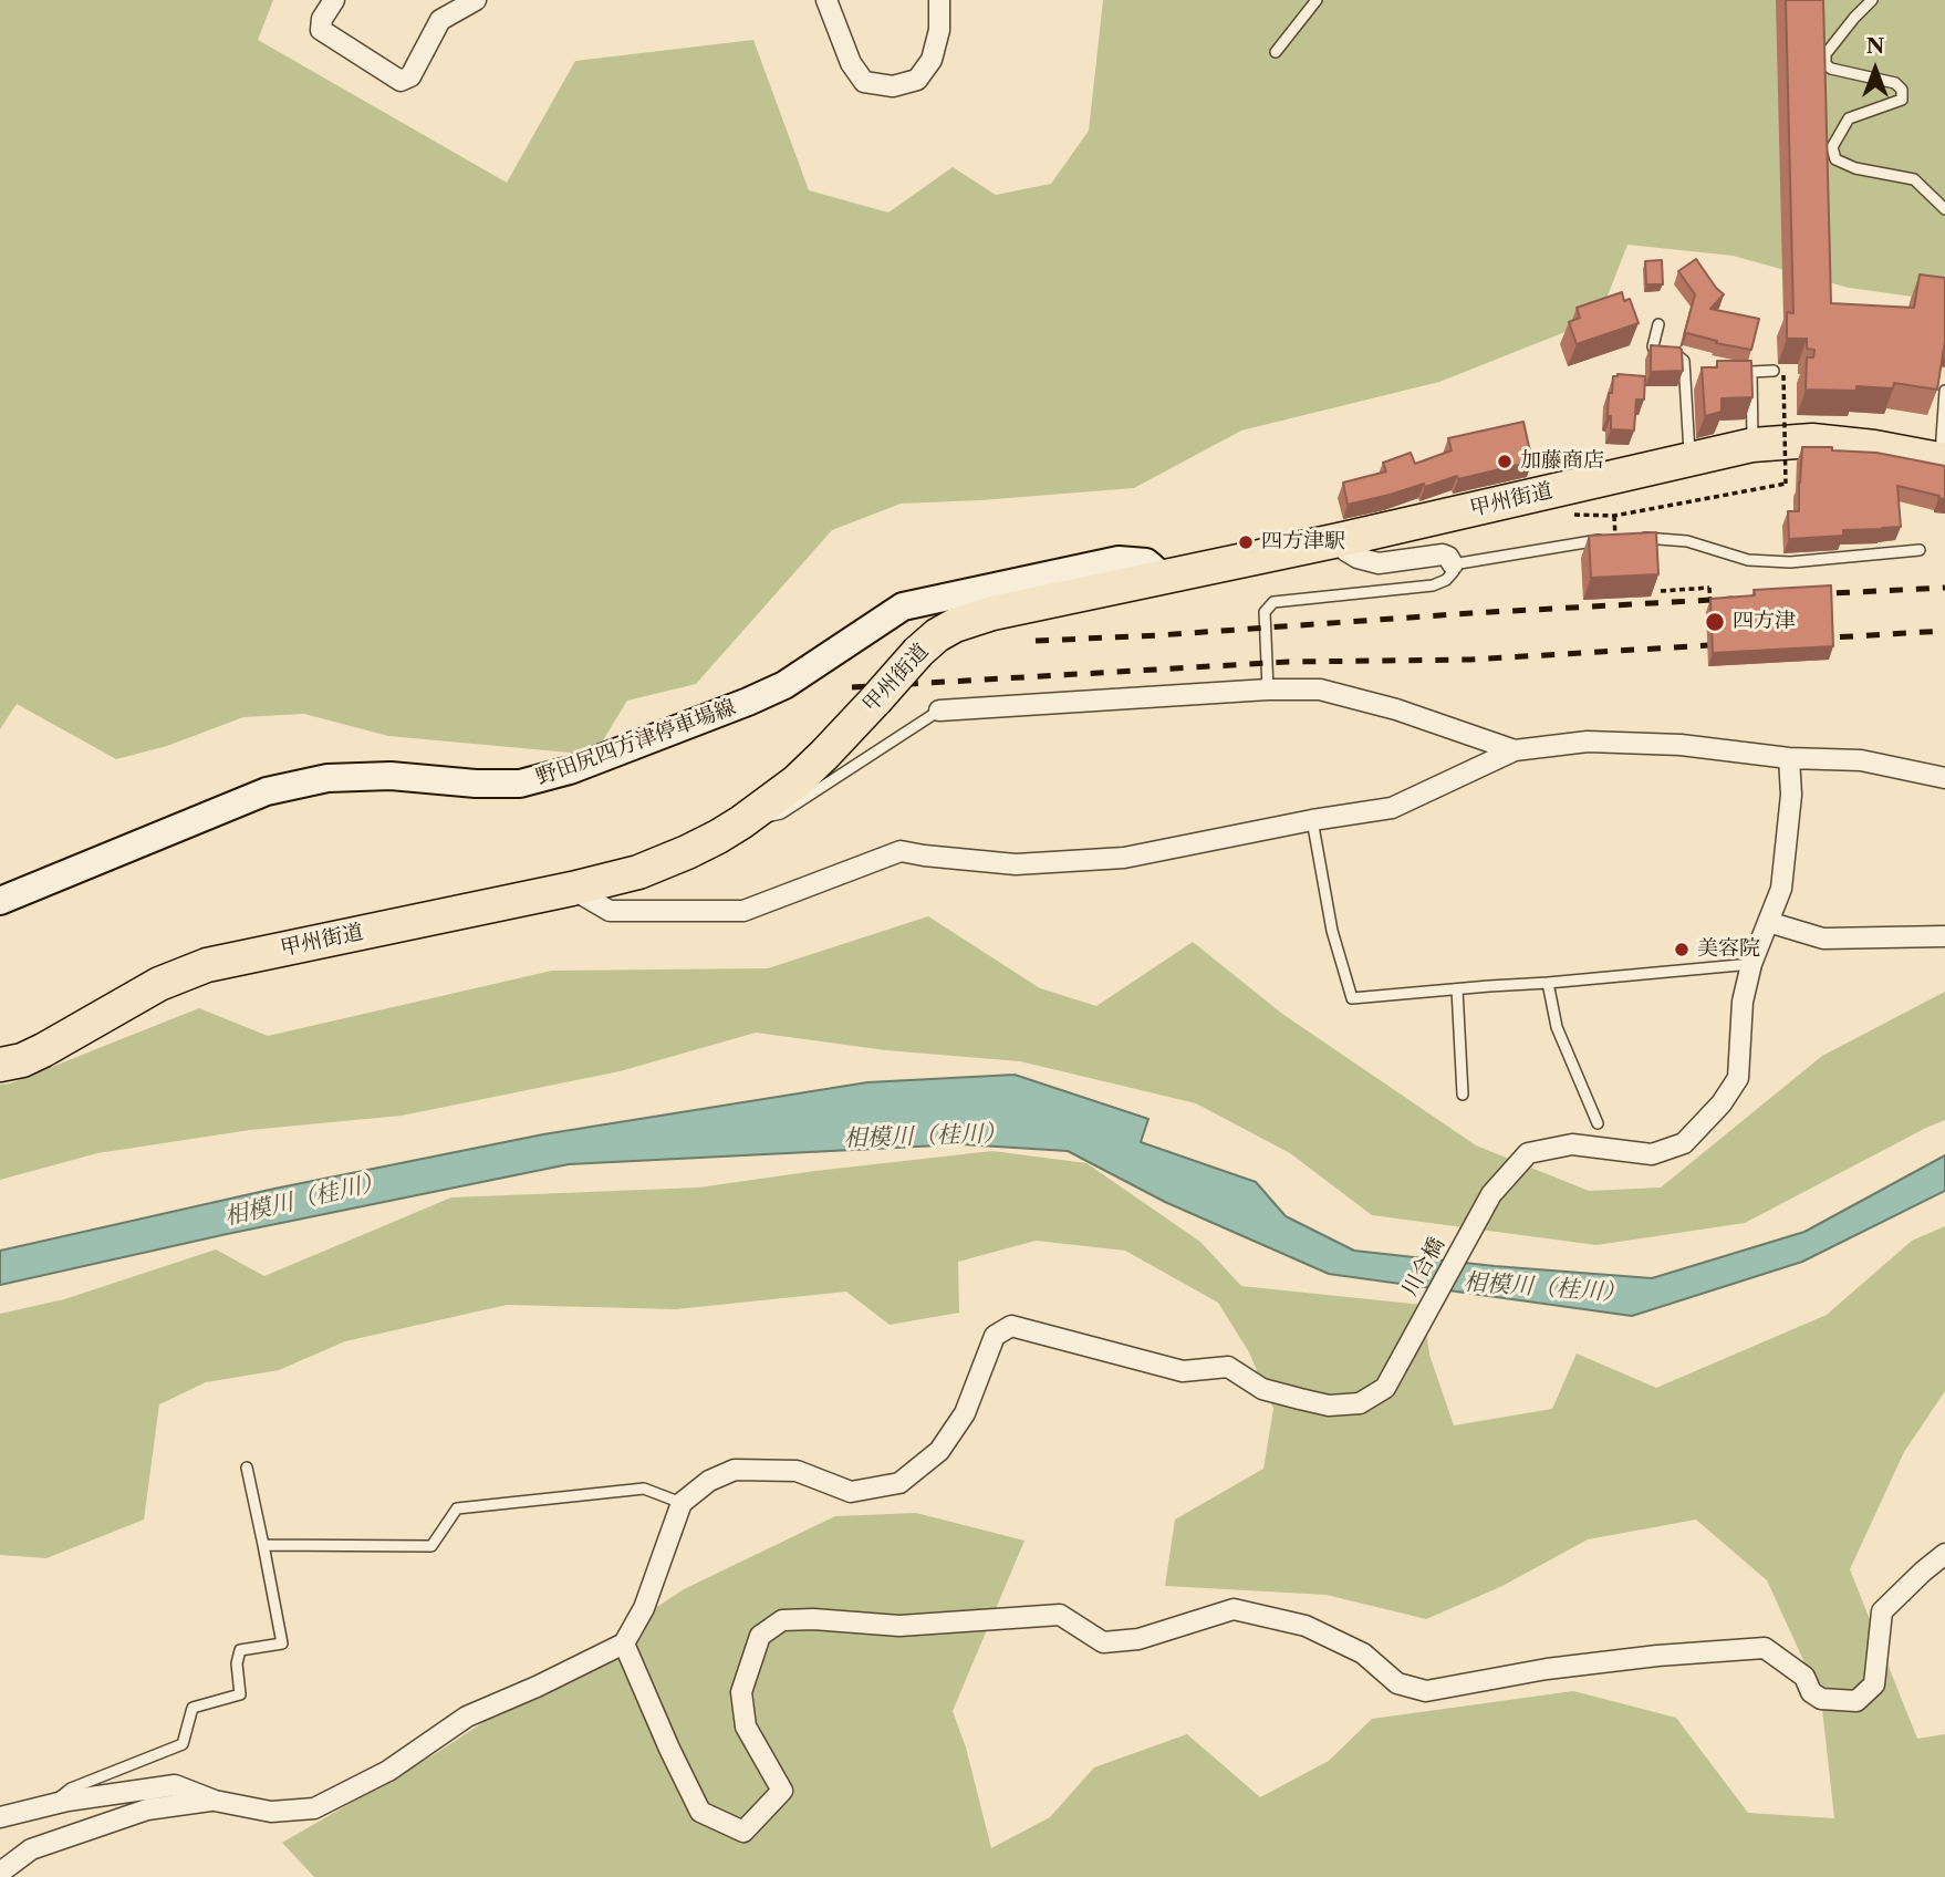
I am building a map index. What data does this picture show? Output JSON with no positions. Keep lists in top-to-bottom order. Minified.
{"streets":{"highway":["甲州街道"],"main road":["野田尻四方津停車場線"],"street":["川合橋"]},"crossings":[["甲州街道","野田尻四方津停車場線"]],"water":["相模川（桂川）"],"places":["加藤商店","四方津駅","四方津","美容院"],"north":"top"}
